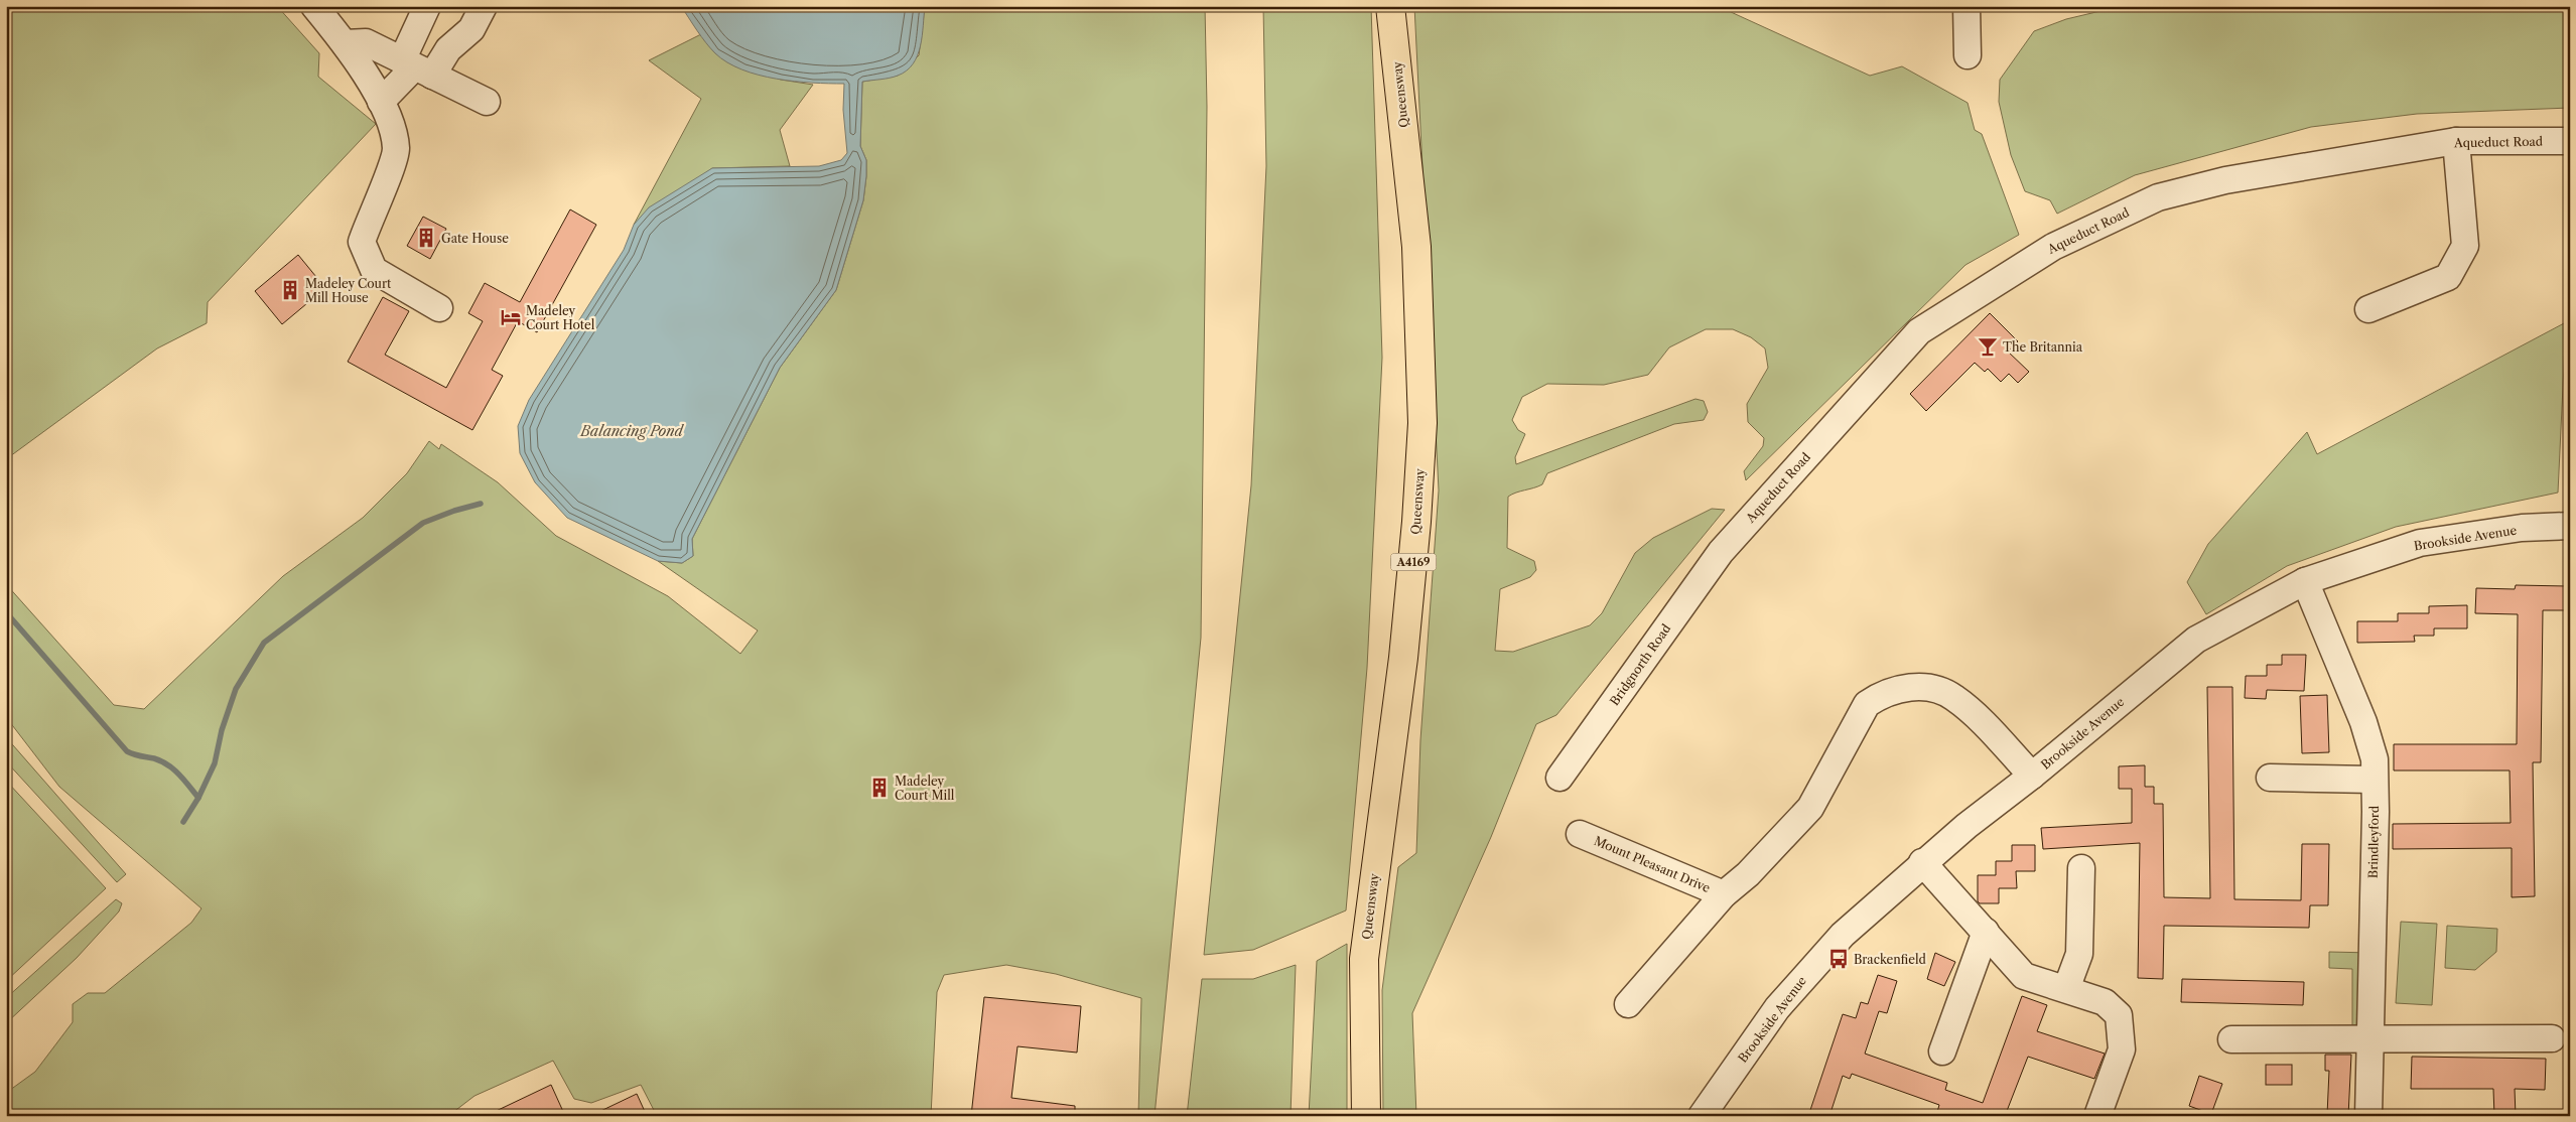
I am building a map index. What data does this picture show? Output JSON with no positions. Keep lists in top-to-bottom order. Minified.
{"streets":{"main road":["Queensway","A4169"],"street":["Aqueduct Road","Brookside Avenue","Bridgnorth Road","Brindleyford","Mount Pleasant Drive"]},"crossings":[["Aqueduct Road","Bridgnorth Road"],["Brookside Avenue","Brindleyford"],["Brookside Avenue","Mount Pleasant Drive"]],"water":["Balancing Pond"],"places":{"building":["Gate House","Madeley Court Mill House","Madeley Court Mill"],"hotel":["Madeley Court Hotel"],"bar":["The Britannia"],"bus stop":["Brackenfield"]}}
